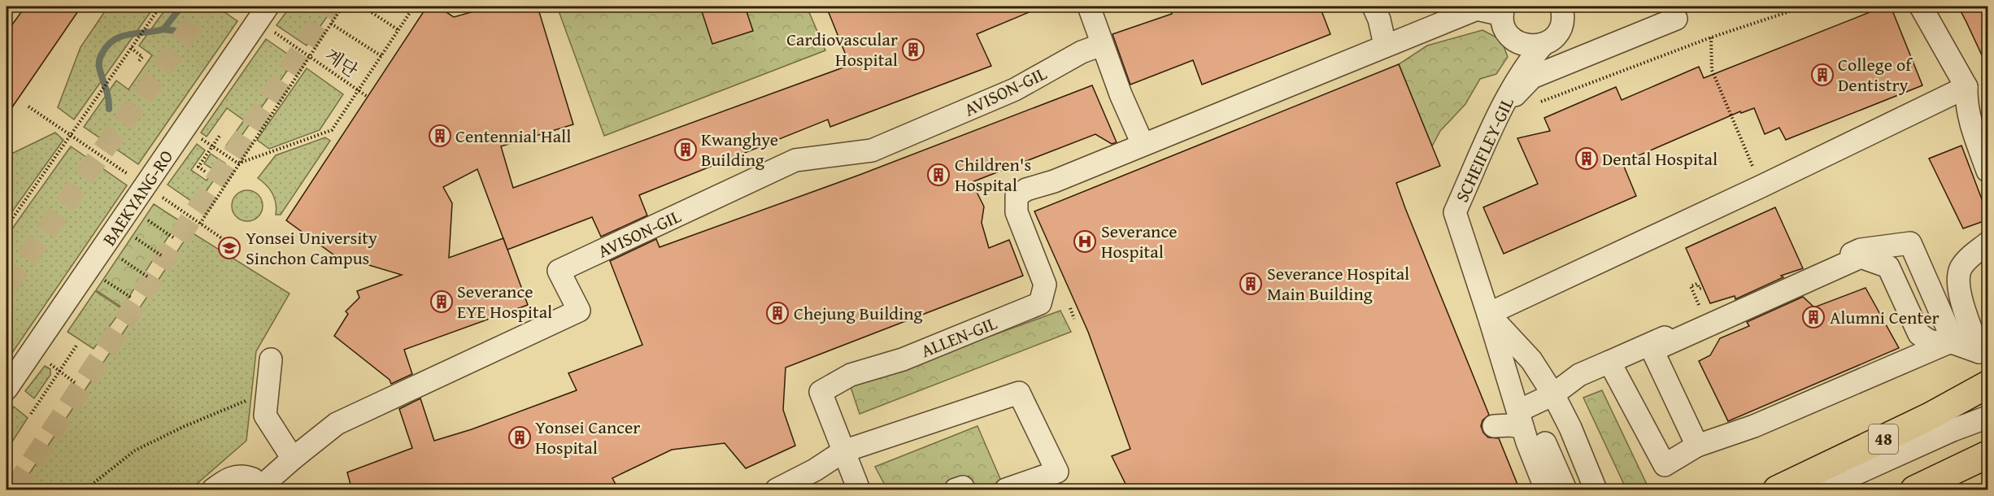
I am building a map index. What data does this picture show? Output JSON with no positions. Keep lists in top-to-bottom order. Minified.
{"streets":{"main road":["48"],"street":["AVISON-GIL","SCHEIFLEY-GIL","BAEKYANG-RO","ALLEN-GIL"],"path":["계단"]},"crossings":[["계단","BAEKYANG-RO"]],"places":{"building":["Cardiovascular Hospital","College of Dentistry","Centennial Hall","Kwanghye Building","Dental Hospital","Children's Hospital","Severance Hospital Main Building","Severance EYE Hospital","Chejung Building","Alumni Center","Yonsei Cancer Hospital"],"hospital":["Severance Hospital"],"school or university":["Yonsei University Sinchon Campus"]}}
